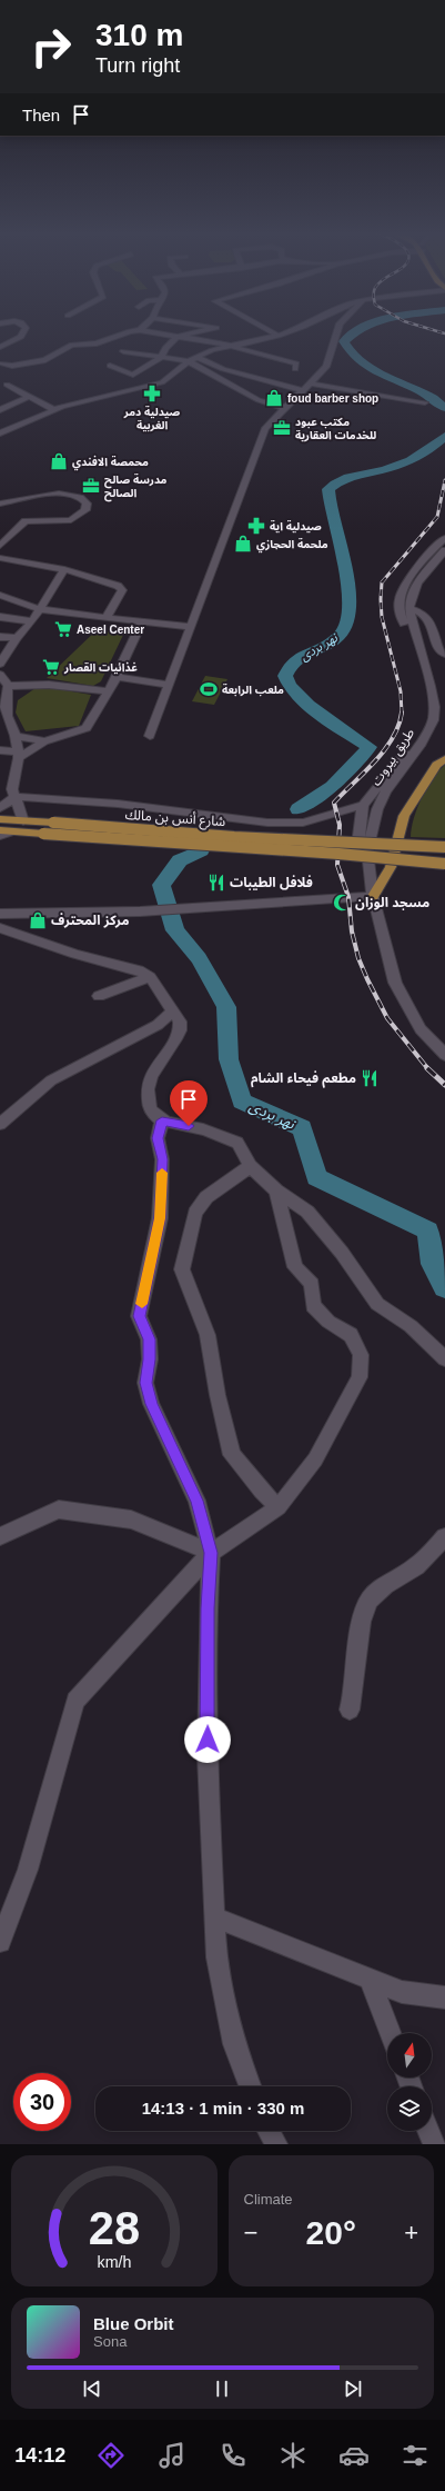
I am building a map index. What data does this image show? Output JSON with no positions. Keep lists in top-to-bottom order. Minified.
{"streets":{"main road":["شارع أنس بن مالك"],"street":["طريق بيروت"]},"water":["نهر بردى"],"places":{"pharmacy":["صيدلية دمر الغربية","صيدلية اية"],"shop":["foud barber shop","محمصة الافندي","ملحمة الحجازي","مركز المحترف"],"office":["مكتب عبود للخدمات العقارية","مدرسة صالح الصالح"],"supermarket":["Aseel Center","غذائيات القصار"],"sports":["ملعب الرابعة"],"restaurant":["فلافل الطيبات","مطعم فيحاء الشام"],"mosque":["مسجد الوزان"]},"north":"top","page":{"turn":["310 m","Turn right"],"then":"Then","limit":"30","trip":"14:13 · 1 min · 330 m","tile":"Climate","heat":["−","20°","+"],"song":["Blue Orbit","Sona"],"tabs":"14:12","gauge":["28","km/h"]}}
